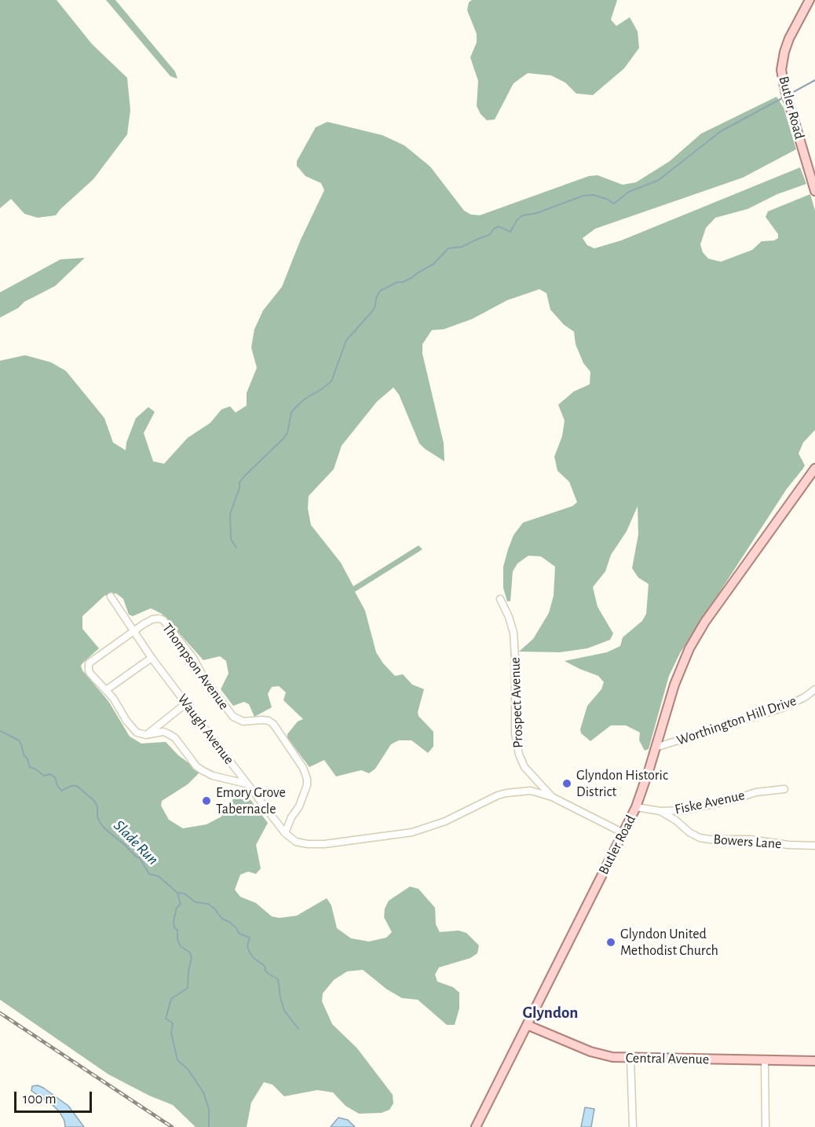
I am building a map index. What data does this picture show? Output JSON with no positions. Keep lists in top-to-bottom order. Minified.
{"streets":{"main road":["Butler Road","Central Avenue"],"street":["Thompson Avenue","Prospect Avenue","Worthington Hill Drive","Waugh Avenue","Fiske Avenue","Bowers Lane"]},"crossings":[["Butler Road","Worthington Hill Drive"],["Butler Road","Fiske Avenue"],["Butler Road","Central Avenue"],["Thompson Avenue","Waugh Avenue"],["Prospect Avenue","Waugh Avenue"],["Fiske Avenue","Bowers Lane"]],"districts":["Glyndon"],"water":["Slade Run"],"places":["Glyndon Historic District","Emory Grove Tabernacle","Glyndon United Methodist Church"],"scale_bar":"100 m"}
